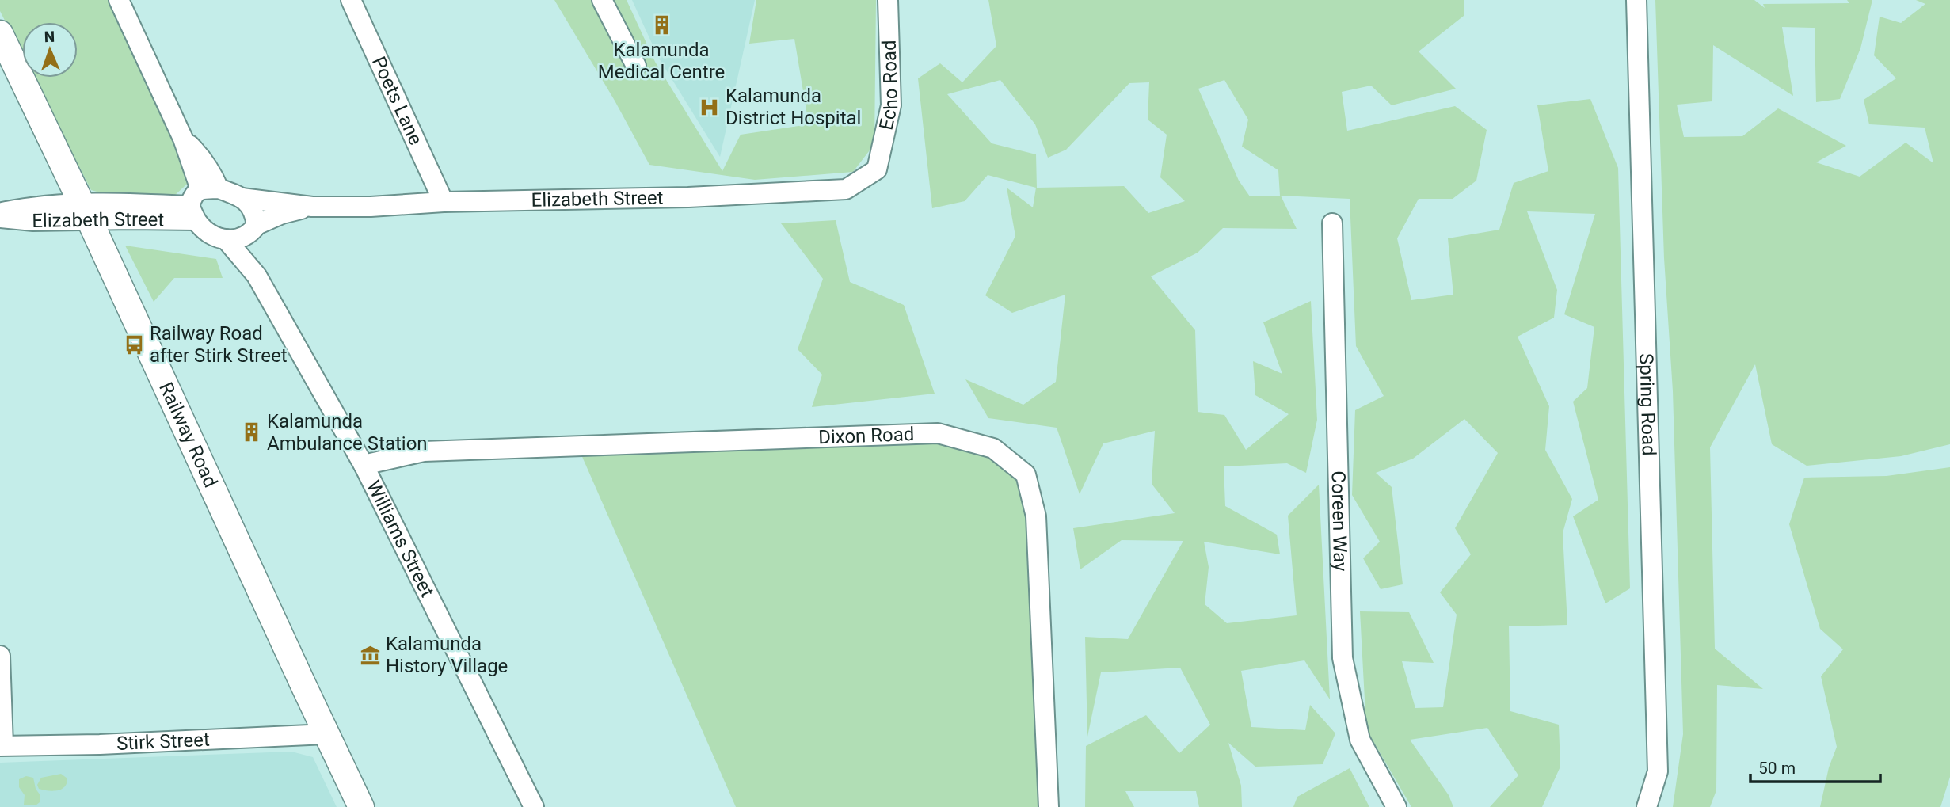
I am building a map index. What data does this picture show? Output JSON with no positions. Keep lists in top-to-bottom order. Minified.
{"streets":{"street":["Echo Road","Poets Lane","Elizabeth Street","Spring Road","Railway Road","Dixon Road","Coreen Way","Williams Street","Stirk Street"]},"crossings":[["Echo Road","Elizabeth Street"],["Poets Lane","Elizabeth Street"],["Elizabeth Street","Railway Road"],["Elizabeth Street","Williams Street"],["Railway Road","Stirk Street"],["Dixon Road","Williams Street"]],"places":{"building":["Kalamunda Medical Centre","Kalamunda Ambulance Station"],"hospital":["Kalamunda District Hospital"],"bus stop":["Railway Road after Stirk Street"],"museum":["Kalamunda History Village"]},"scale_bar":"50 m","north":"top"}
